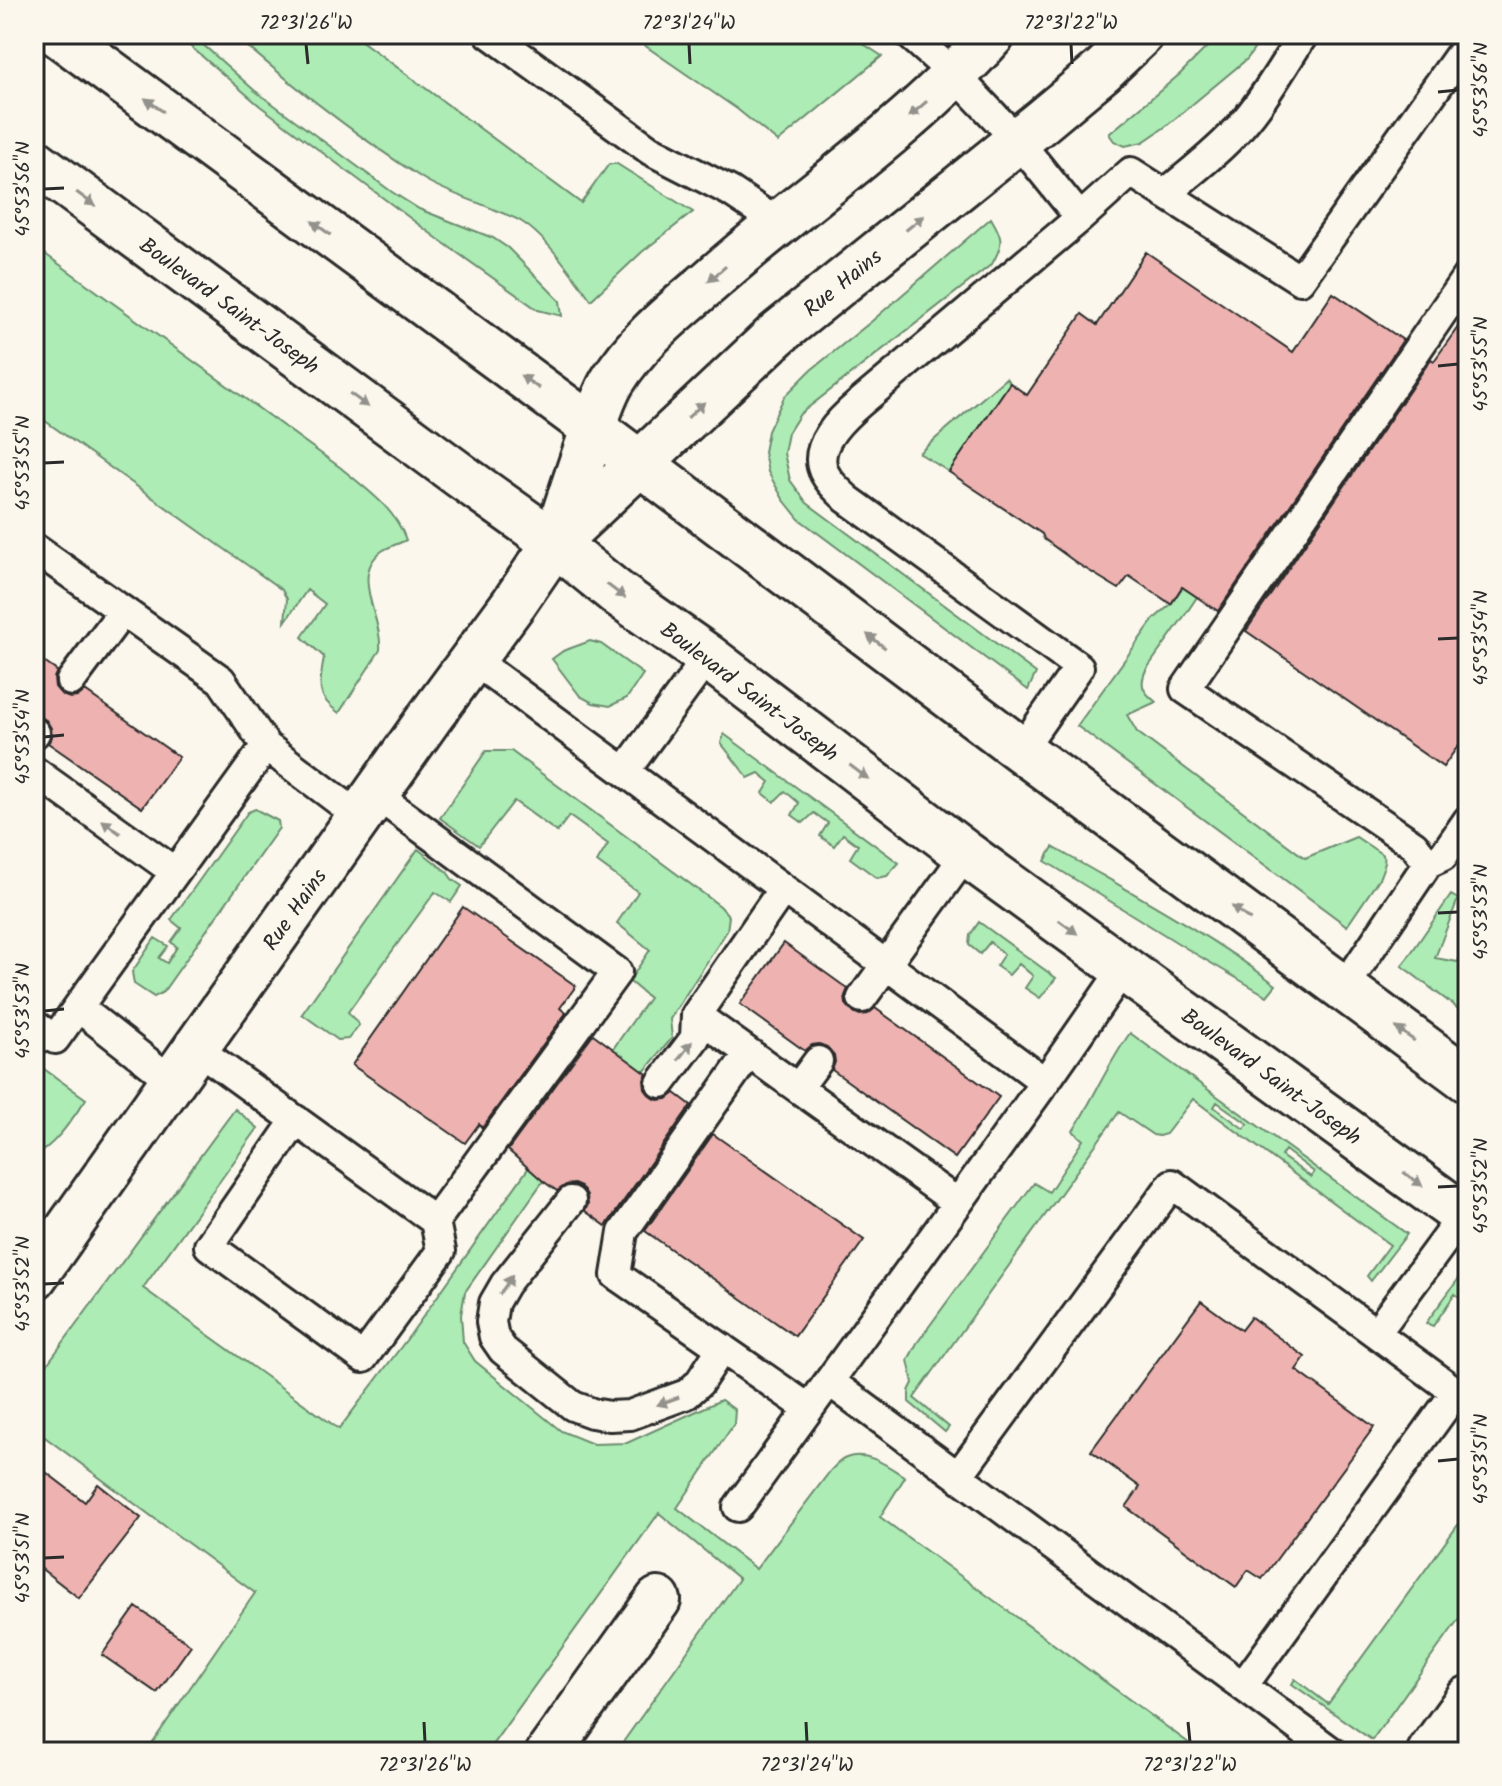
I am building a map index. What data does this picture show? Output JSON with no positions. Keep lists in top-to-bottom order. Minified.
{"streets":{"main road":["Rue Hains","Boulevard Saint-Joseph"]},"crossings":[["Rue Hains","Boulevard Saint-Joseph"]],"coordinates":["72°31'26\"W","72°31'24\"W","72°31'22\"W","45°53'56\"N","45°53'55\"N","45°53'54\"N","45°53'53\"N","45°53'52\"N","45°53'51\"N"]}
